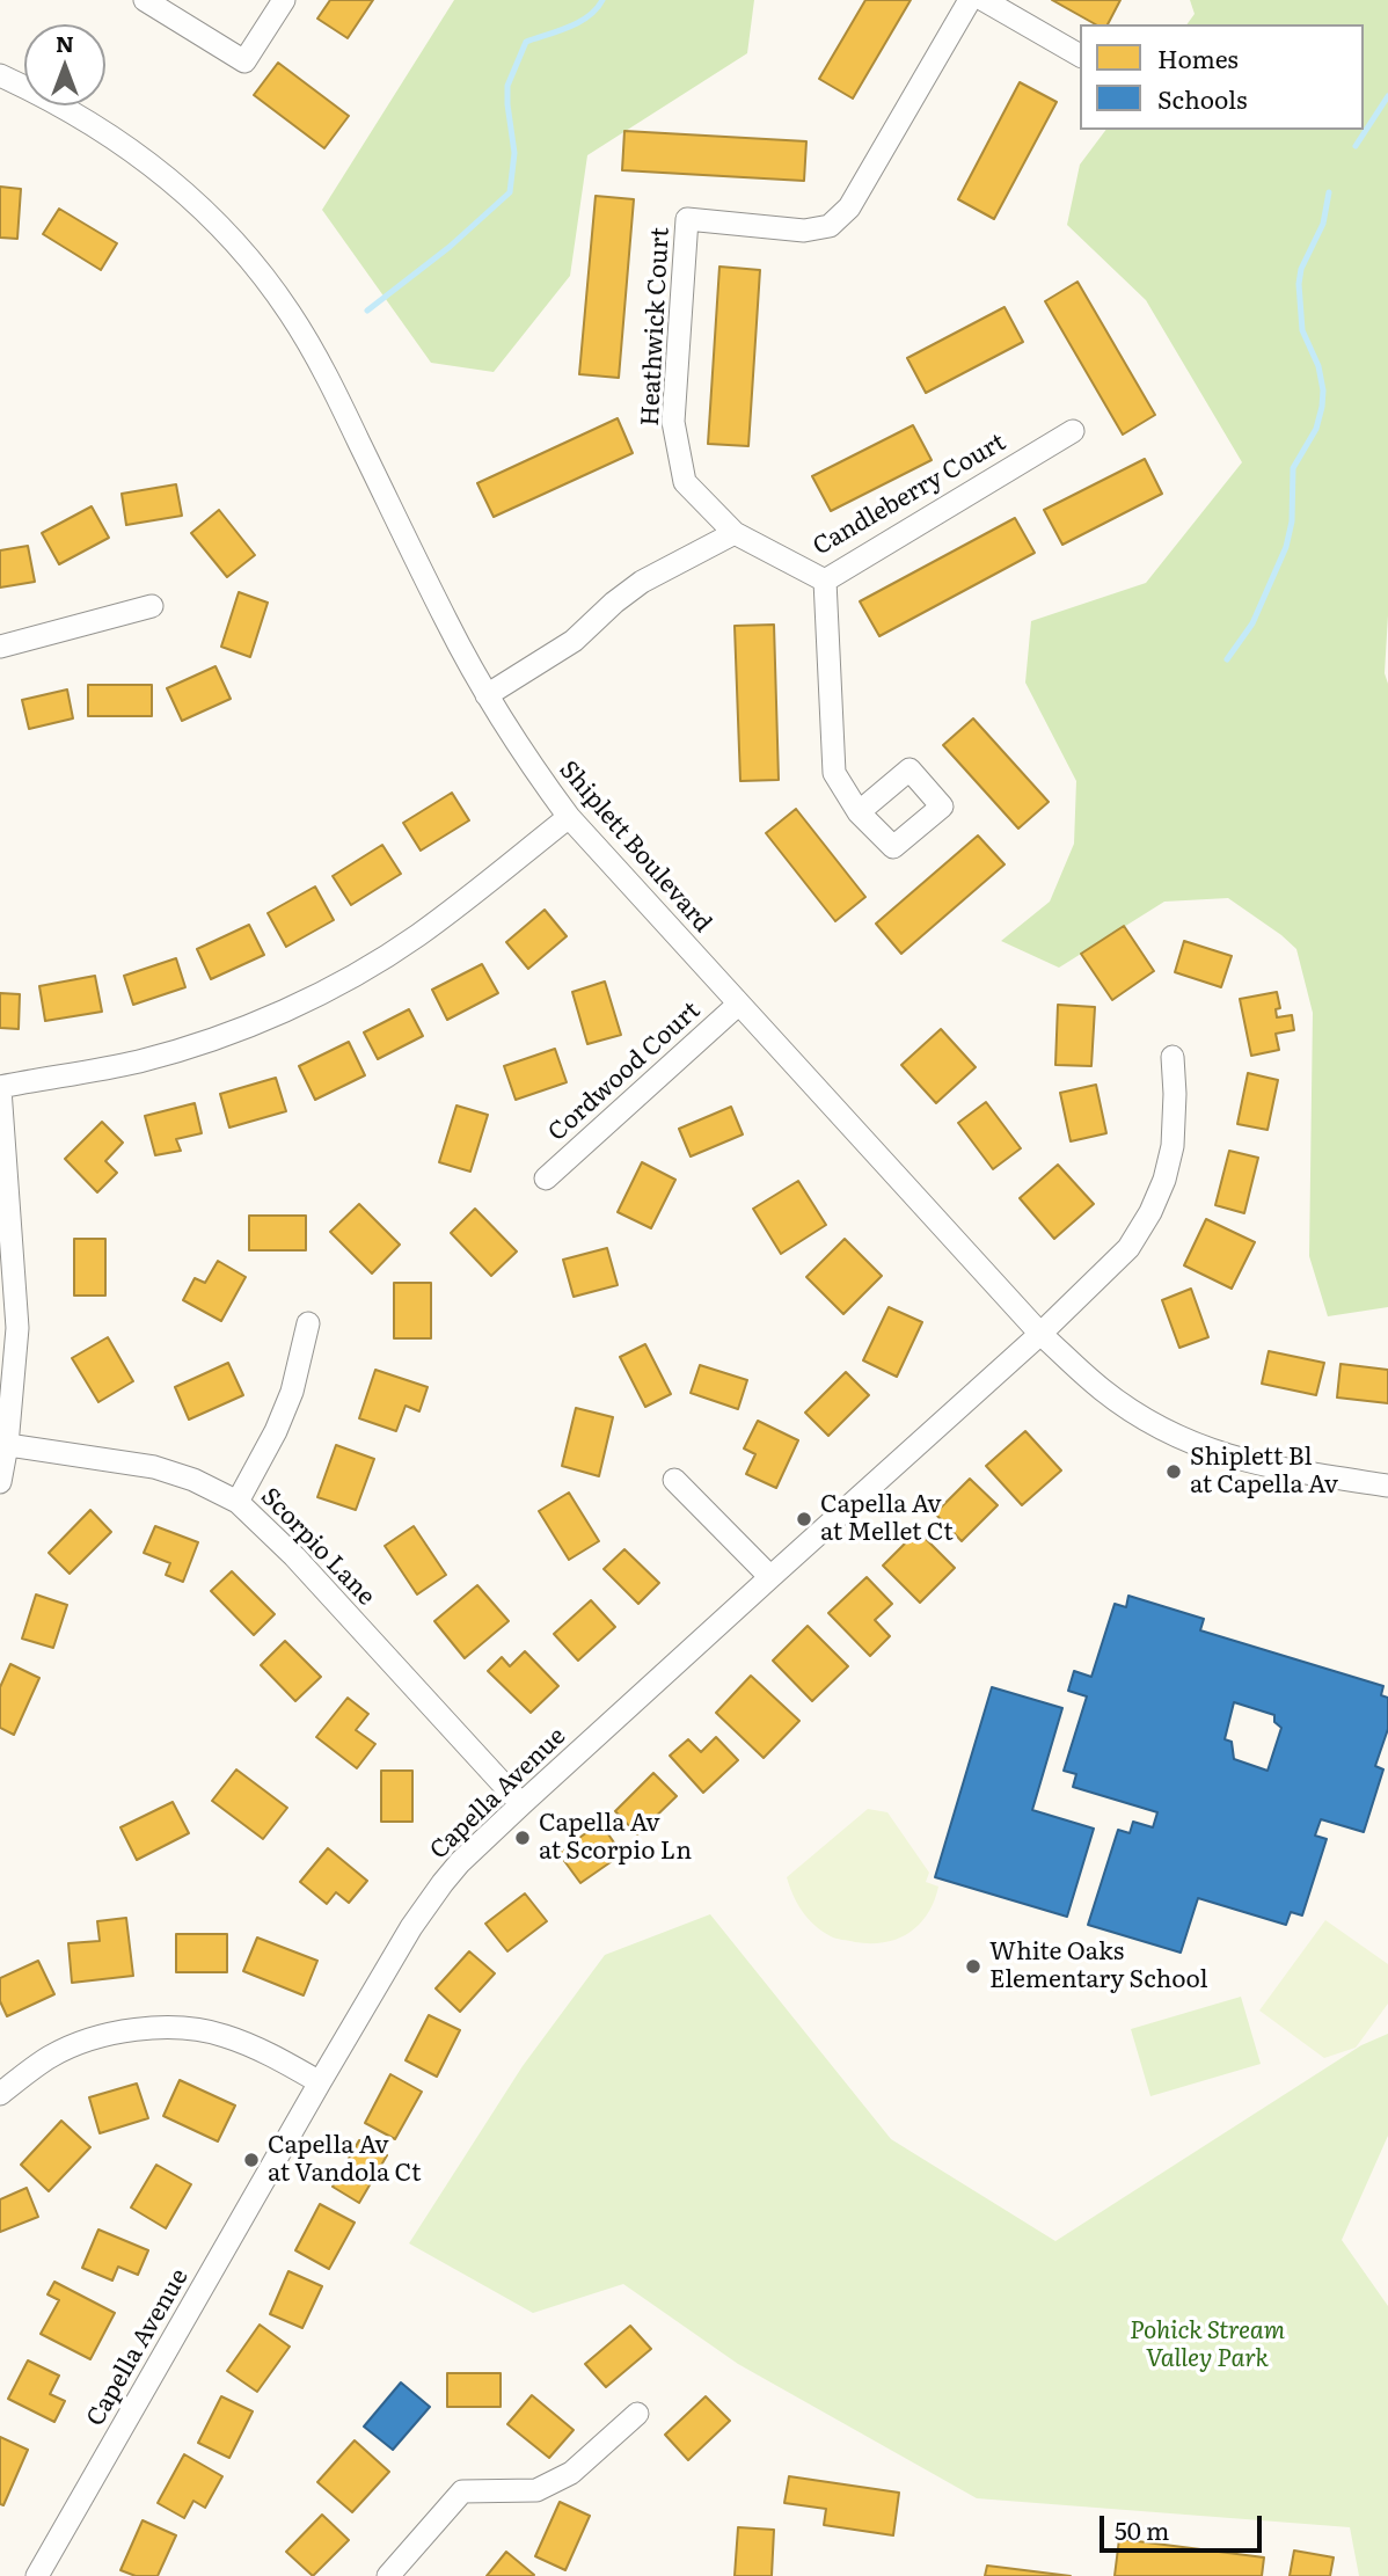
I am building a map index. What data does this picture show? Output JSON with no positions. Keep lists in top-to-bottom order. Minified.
{"streets":{"street":["Heathwick Court","Candleberry Court","Shiplett Boulevard","Cordwood Court","Scorpio Lane","Capella Avenue"]},"crossings":[["Heathwick Court","Candleberry Court"],["Shiplett Boulevard","Cordwood Court"],["Shiplett Boulevard","Capella Avenue"],["Scorpio Lane","Capella Avenue"]],"parks":["Pohick Stream Valley Park"],"places":["Shiplett Bl at Capella Av","Capella Av at Mellet Ct","Capella Av at Scorpio Ln","White Oaks Elementary School","Capella Av at Vandola Ct"],"legend":["Homes","Schools"],"scale_bar":"50 m","north":"top"}
